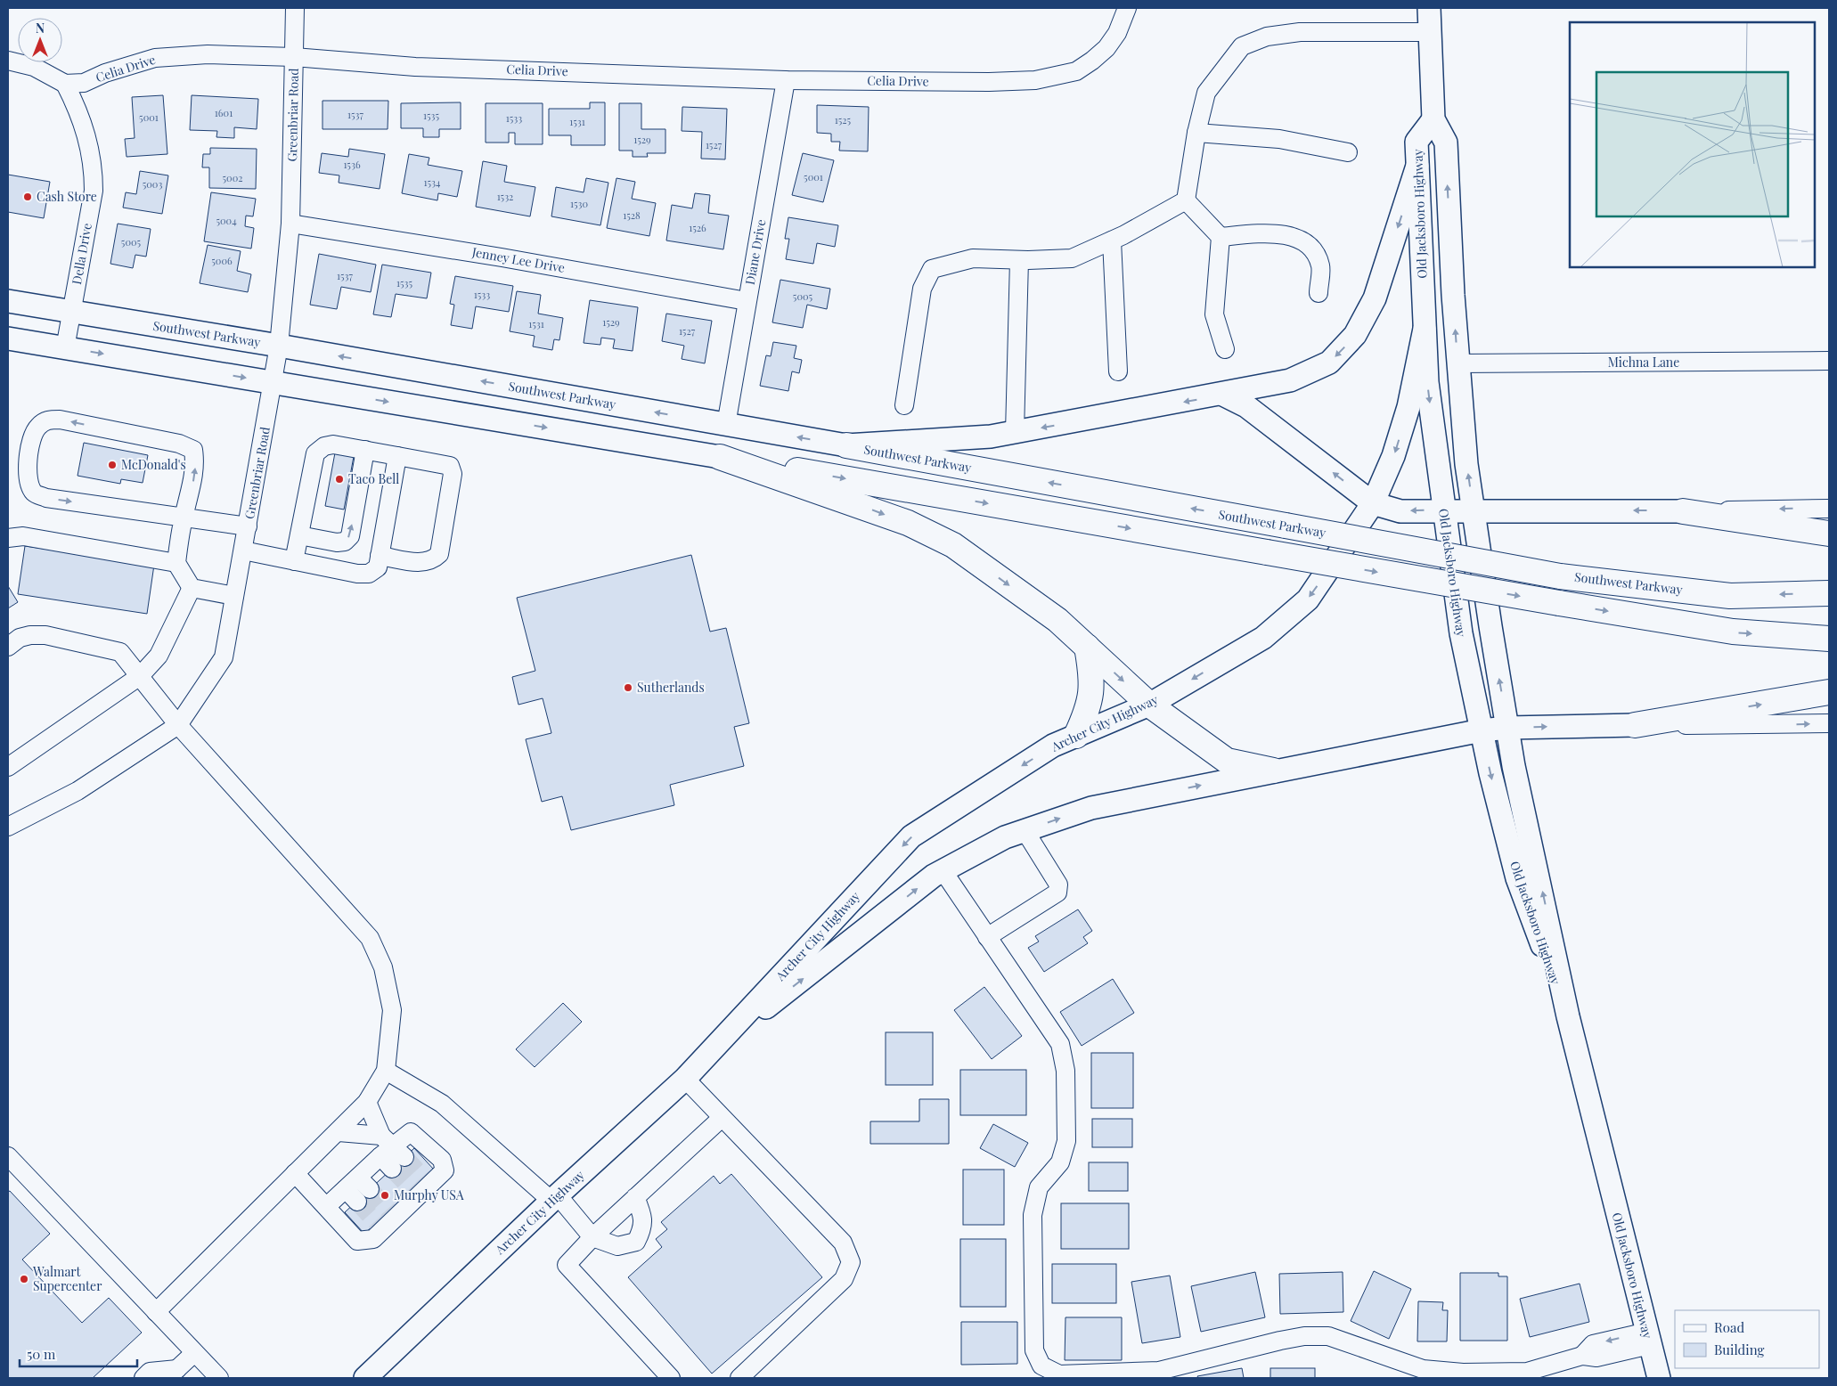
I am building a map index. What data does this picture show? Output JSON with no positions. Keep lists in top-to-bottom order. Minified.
{"streets":{"highway":["Southwest Parkway"],"main road":["Old Jacksboro Highway","Archer City Highway"],"street":["Celia Drive","Greenbriar Road","Diane Drive","Della Drive","Jenney Lee Drive","Michna Lane"]},"crossings":[["Celia Drive","Greenbriar Road"],["Celia Drive","Diane Drive"],["Celia Drive","Della Drive"],["Greenbriar Road","Jenney Lee Drive"],["Greenbriar Road","Southwest Parkway"],["Old Jacksboro Highway","Michna Lane"],["Old Jacksboro Highway","Archer City Highway"],["Diane Drive","Jenney Lee Drive"],["Diane Drive","Southwest Parkway"],["Della Drive","Southwest Parkway"]],"places":["Cash Store","McDonald's","Taco Bell","Sutherlands","Murphy USA","Walmart Supercenter"],"house_numbers":["1601","1537","1535","5001","1533","1525","1531","1529","1527","1536","5001","5002","1534","5003","1532","1530","1528","5004","1526","5005","5006","1537","1535","1533","5005","1529","1531","1527"],"legend":["Road","Building"],"scale_bar":"50 m","north":"top"}
